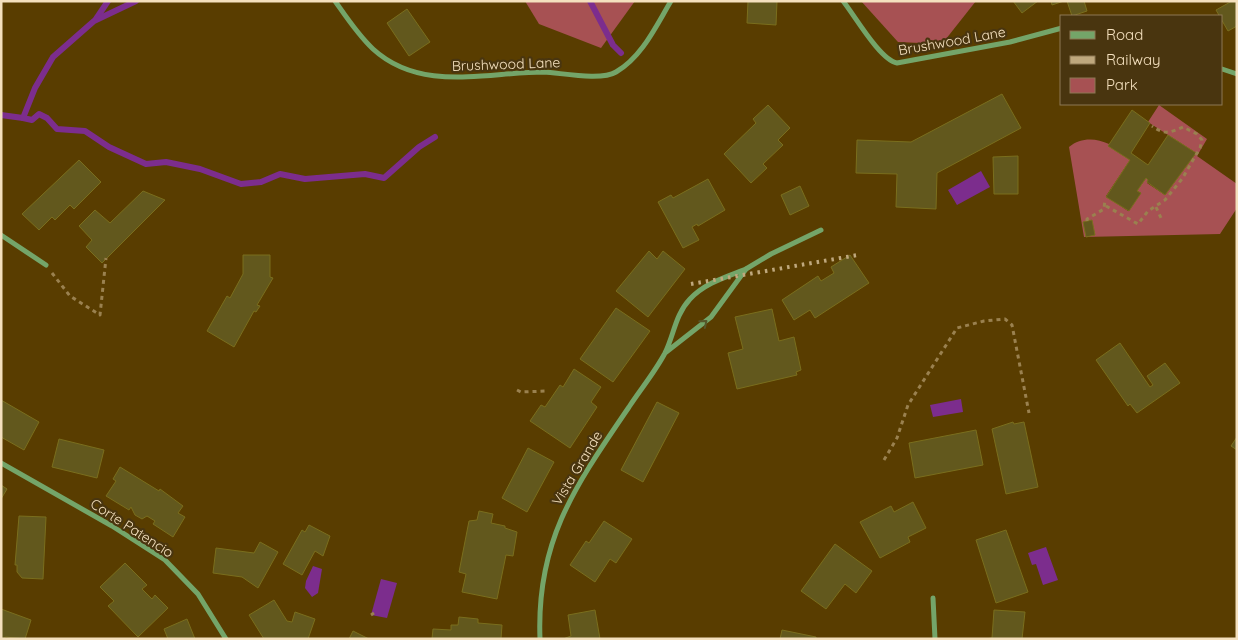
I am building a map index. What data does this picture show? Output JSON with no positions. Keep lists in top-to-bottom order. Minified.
{"streets":{"street":["Brushwood Lane","Vista Grande","Corte Patencio"]},"legend":["Road","Railway","Park"]}
